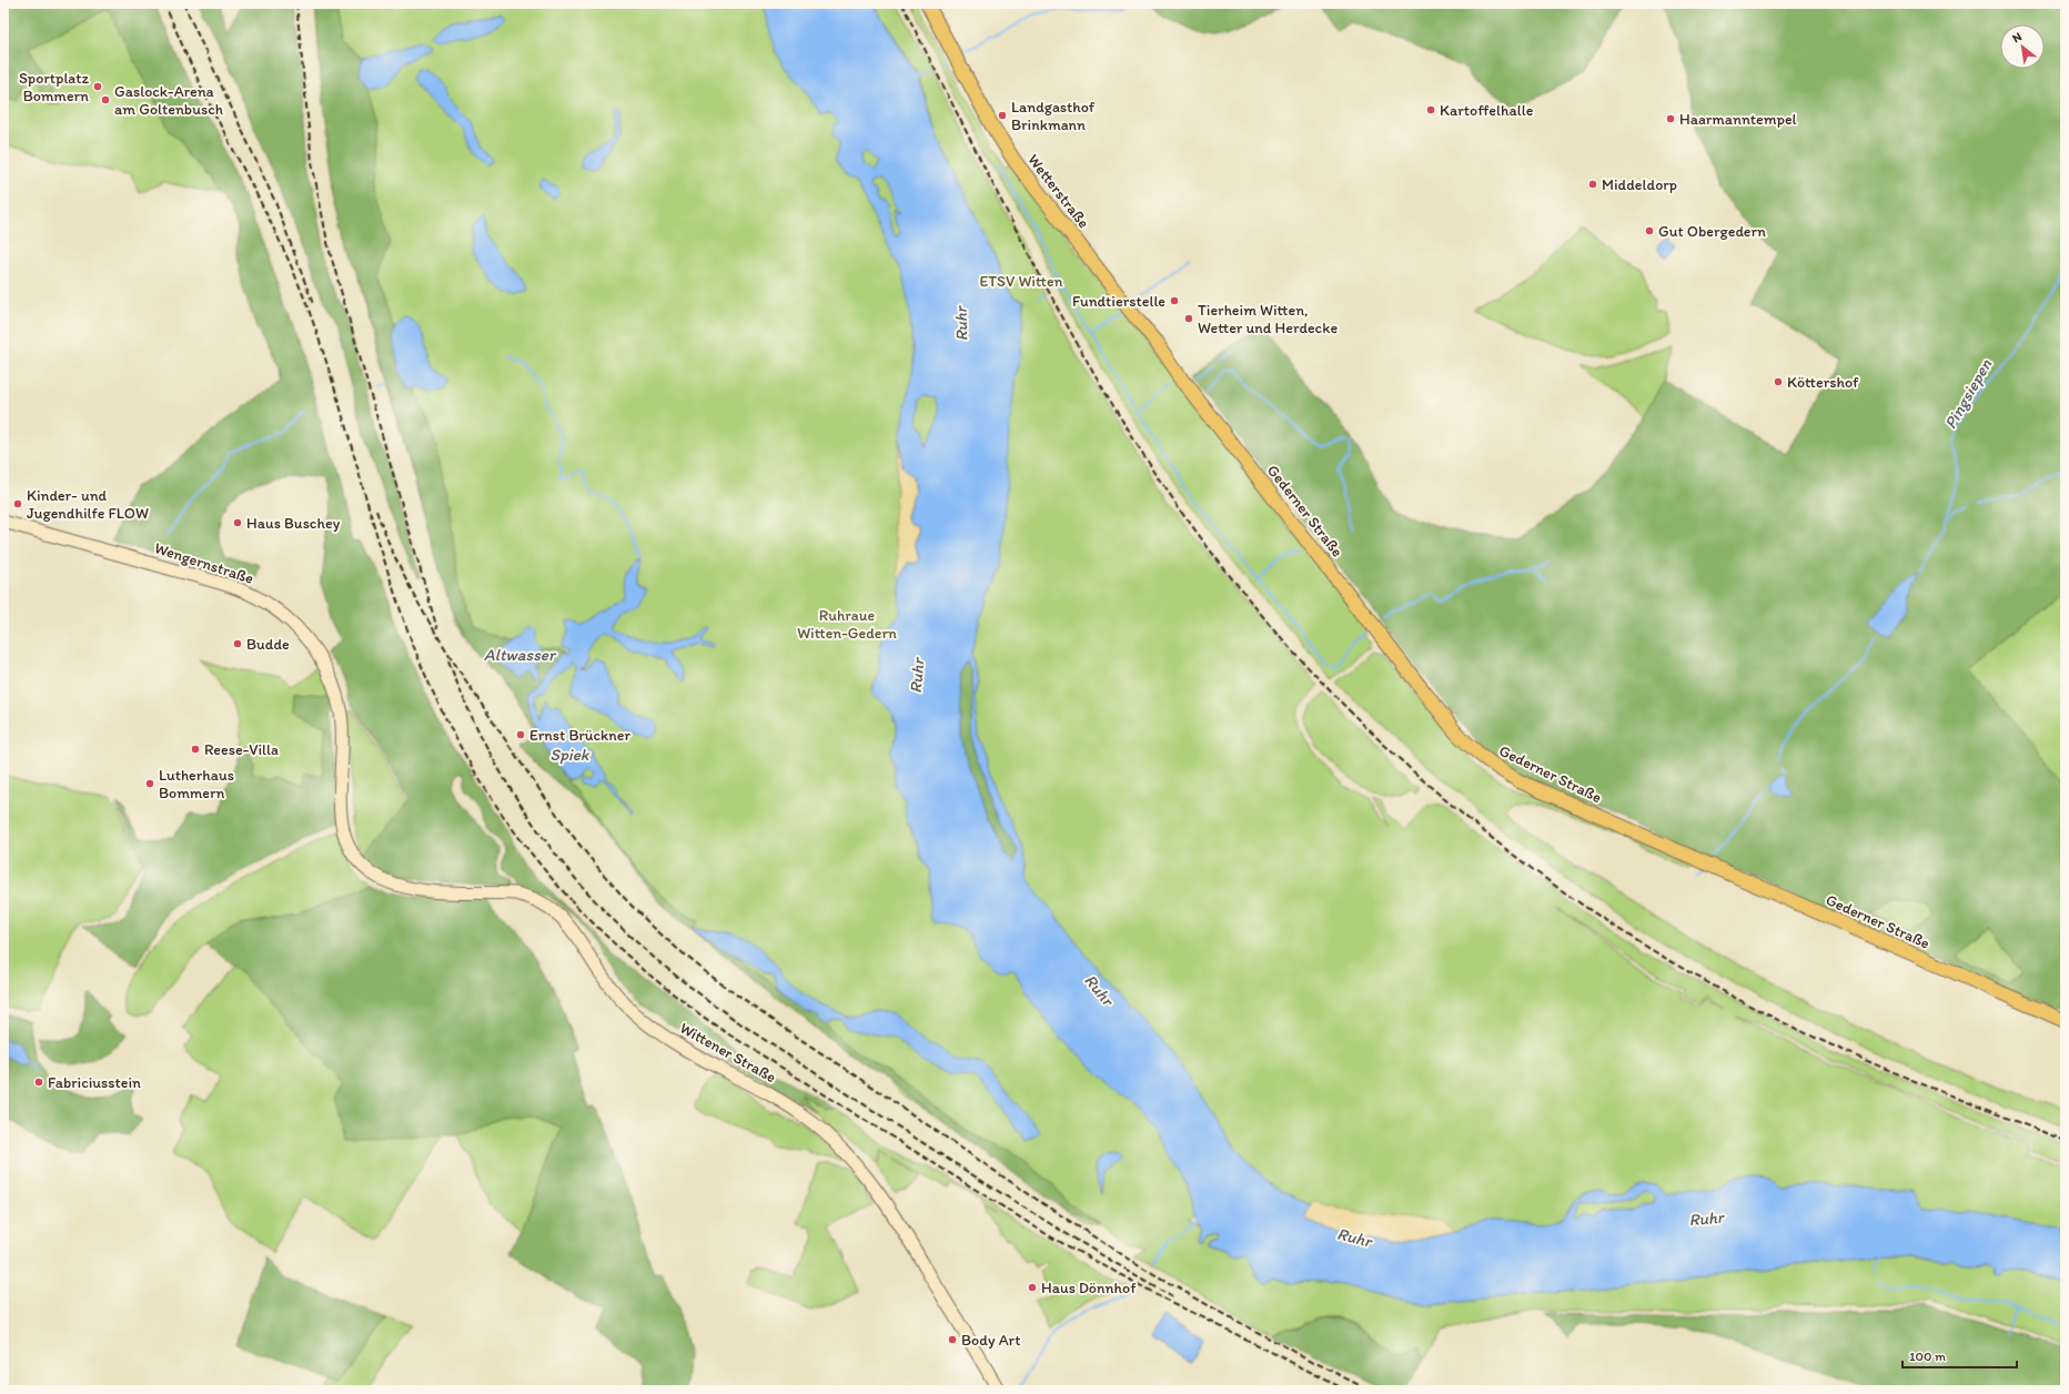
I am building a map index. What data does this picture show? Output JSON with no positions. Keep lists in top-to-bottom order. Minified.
{"streets":{"main road":["Wetterstraße","Gederner Straße","Wengernstraße","Wittener Straße"]},"crossings":[["Wetterstraße","Gederner Straße"],["Wengernstraße","Wittener Straße"]],"water":["Ruhr","Pingsiepen","Altwasser","Spiek"],"parks":["ETSV Witten","Ruhraue Witten-Gedern"],"places":["Sportplatz Bommern","Gaslock-Arena am Goltenbusch","Kartoffelhalle","Landgasthof Brinkmann","Haarmanntempel","Middeldorp","Gut Obergedern","Fundtierstelle","Tierheim Witten, Wetter und Herdecke","Köttershof","Kinder- und Jugendhilfe FLOW","Haus Buschey","Budde","Ernst Brückner","Reese-Villa","Lutherhaus Bommern","Fabriciusstein","Haus Dönnhof","Body Art"],"scale_bar":"100 m","north":"top left"}
